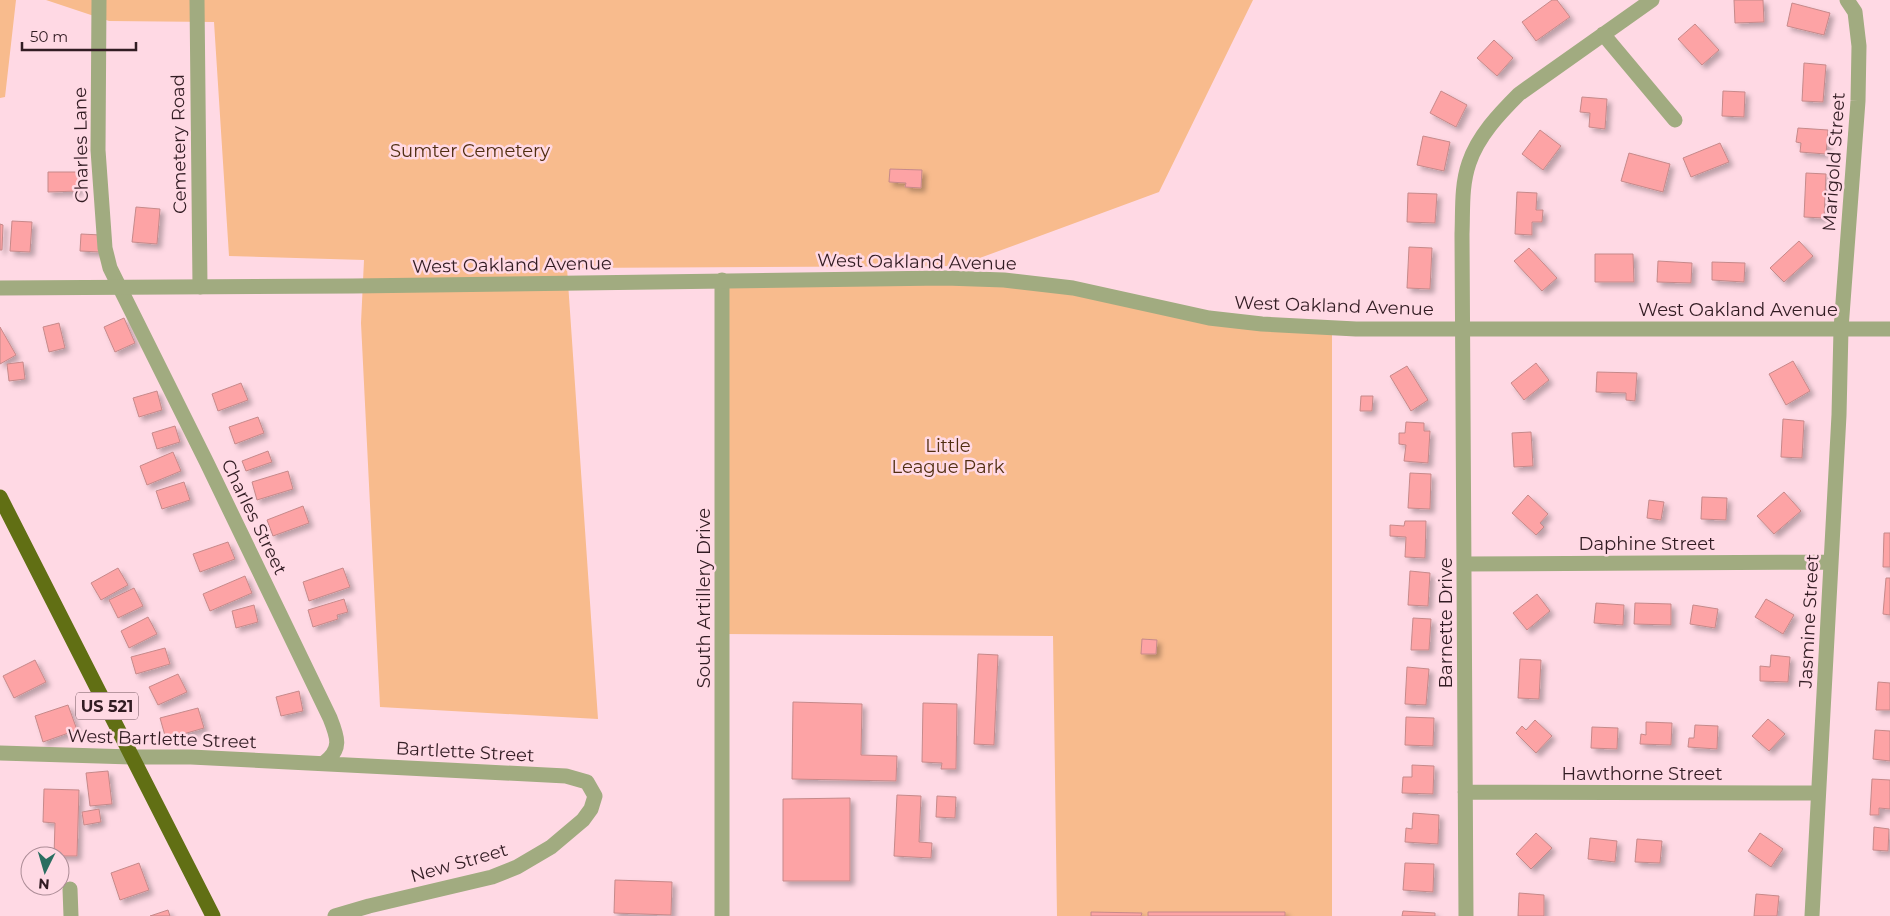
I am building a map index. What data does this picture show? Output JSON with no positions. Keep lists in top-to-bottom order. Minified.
{"streets":{"highway":["US 521"],"street":["Cemetery Road","Charles Lane","Marigold Street","West Oakland Avenue","Charles Street","Daphine Street","South Artillery Drive","Jasmine Street","Barnette Drive","West Bartlette Street","Bartlette Street","Hawthorne Street","New Street"]},"crossings":[["Cemetery Road","West Oakland Avenue"],["Charles Lane","West Oakland Avenue"],["Charles Lane","Charles Street"],["Marigold Street","West Oakland Avenue"],["Marigold Street","Jasmine Street"],["West Oakland Avenue","Charles Street"],["West Oakland Avenue","South Artillery Drive"],["West Oakland Avenue","Jasmine Street"],["West Oakland Avenue","Barnette Drive"],["Charles Street","West Bartlette Street"],["Charles Street","Bartlette Street"],["Daphine Street","Jasmine Street"],["Daphine Street","Barnette Drive"],["Jasmine Street","Hawthorne Street"],["Barnette Drive","Hawthorne Street"],["US 521","West Bartlette Street"],["West Bartlette Street","Bartlette Street"],["Bartlette Street","New Street"]],"parks":["Sumter Cemetery","Little League Park"],"scale_bar":"50 m","north":"bottom"}
